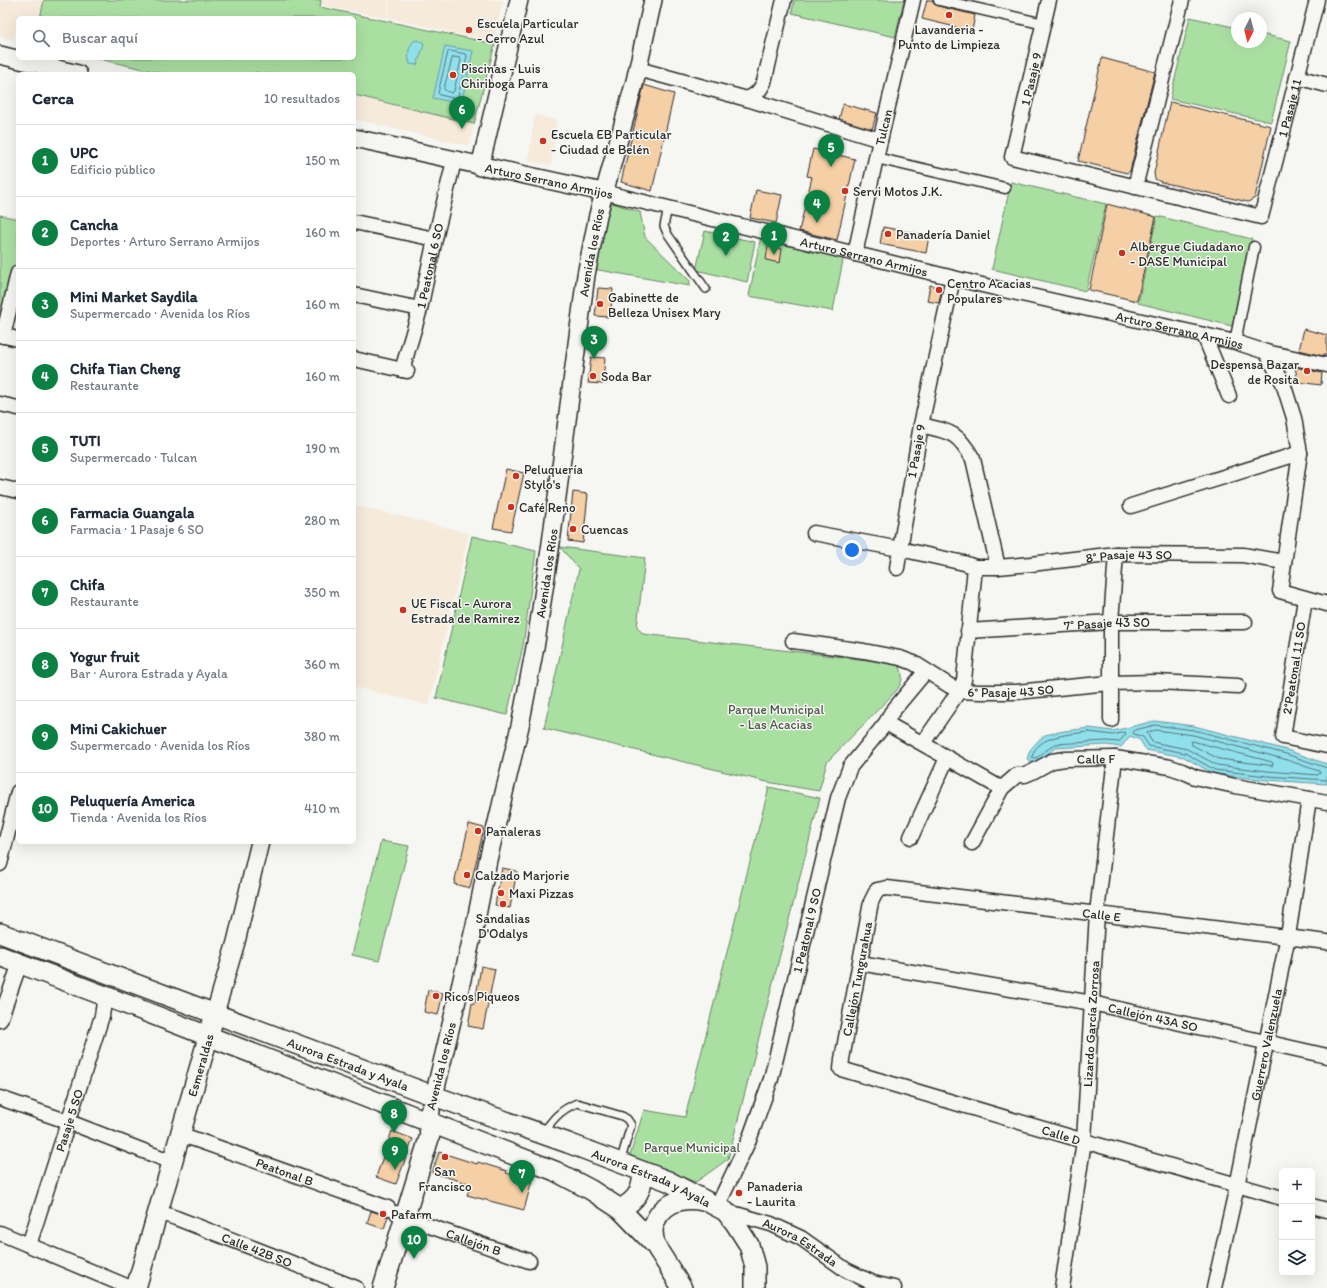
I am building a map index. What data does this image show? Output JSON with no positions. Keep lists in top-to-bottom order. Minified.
{"streets":{"main road":["Avenida los Ríos","Aurora Estrada y Ayala","Esmeraldas"],"street":["1 Pasaje 9","1 Pasaje 11","Tulcan","Arturo Serrano Armijos","1 Peatonal 6 SO","8° Pasaje 43 SO","7° Pasaje 43 SO","2°Peatonal 11 SO","6° Pasaje 43 SO","Calle F","Calle E","1 Peatonal 9 SO","Callejón Tungurahua","Callejón 43A SO","Lizardo García Zorrosa","Guerrero Valenzuela","Pasaje 5 SO","Calle D","Peatonal B","Callejón B","Aurora Estrada","Calle 42B SO"]},"crossings":[["1 Pasaje 9","1 Pasaje 11"],["1 Pasaje 9","Arturo Serrano Armijos"],["Tulcan","Arturo Serrano Armijos"],["Arturo Serrano Armijos","Avenida los Ríos"],["Arturo Serrano Armijos","1 Peatonal 6 SO"],["Avenida los Ríos","Aurora Estrada y Ayala"],["Avenida los Ríos","Peatonal B"],["Avenida los Ríos","Callejón B"],["6° Pasaje 43 SO","1 Peatonal 9 SO"],["Calle F","Lizardo García Zorrosa"],["Calle F","Guerrero Valenzuela"],["Calle E","Callejón Tungurahua"],["Calle E","Lizardo García Zorrosa"],["Calle E","Guerrero Valenzuela"],["1 Peatonal 9 SO","Aurora Estrada y Ayala"],["1 Peatonal 9 SO","Aurora Estrada"],["Callejón Tungurahua","Callejón 43A SO"],["Callejón Tungurahua","Calle D"],["Callejón 43A SO","Lizardo García Zorrosa"],["Callejón 43A SO","Guerrero Valenzuela"],["Lizardo García Zorrosa","Calle D"],["Guerrero Valenzuela","Calle D"],["Aurora Estrada y Ayala","Esmeraldas"],["Aurora Estrada y Ayala","Pasaje 5 SO"],["Aurora Estrada y Ayala","Aurora Estrada"],["Esmeraldas","Peatonal B"],["Esmeraldas","Calle 42B SO"],["Peatonal B","Callejón B"]],"parks":["Parque Municipal - Las Acacias","Parque Municipal"],"places":["Lavanderia - Punto de Limpieza","Escuela Particular - Cerro Azul","Piscinas - Luis Chiriboga Parra","Escuela EB Particular - Ciudad de Belén","Servi Motos J.K.","Panadería Daniel","Albergue Ciudadano - DASE Municipal","Centro Acacias Populares","Gabinette de Belleza Unisex Mary","Despensa Bazar de Rosita","Soda Bar","Peluquería Stylo's","Café Reno","Cuencas","UE Fiscal - Aurora Estrada de Ramirez","Pañaleras","Calzado Marjorie","Maxi Pizzas","Sandalias D'Odalys","Ricos Piqueos","San Francisco","Panaderia - Laurita","Pafarm"],"north":"bottom","page":{"search":"Buscar aquí","heading":["Cerca","10 resultados"],"pins":["6","5","4","1","2","3","8","9","7","10"],"list":[{"mark":"1","name":"UPC","note":"Edificio público","value":"150 m"},{"mark":"2","name":"Cancha","note":"Deportes · Arturo Serrano Armijos","value":"160 m"},{"mark":"3","name":"Mini Market Saydila","note":"Supermercado · Avenida los Ríos","value":"160 m"},{"mark":"4","name":"Chifa Tian Cheng","note":"Restaurante","value":"160 m"},{"mark":"5","name":"TUTI","note":"Supermercado · Tulcan","value":"190 m"},{"mark":"6","name":"Farmacia Guangala","note":"Farmacia · 1 Pasaje 6 SO","value":"280 m"},{"mark":"7","name":"Chifa","note":"Restaurante","value":"350 m"},{"mark":"8","name":"Yogur fruit","note":"Bar · Aurora Estrada y Ayala","value":"360 m"},{"mark":"9","name":"Mini Cakichuer","note":"Supermercado · Avenida los Ríos","value":"380 m"},{"mark":"10","name":"Peluquería America","note":"Tienda · Avenida los Ríos","value":"410 m"}],"map_buttons":["+","−"]}}
